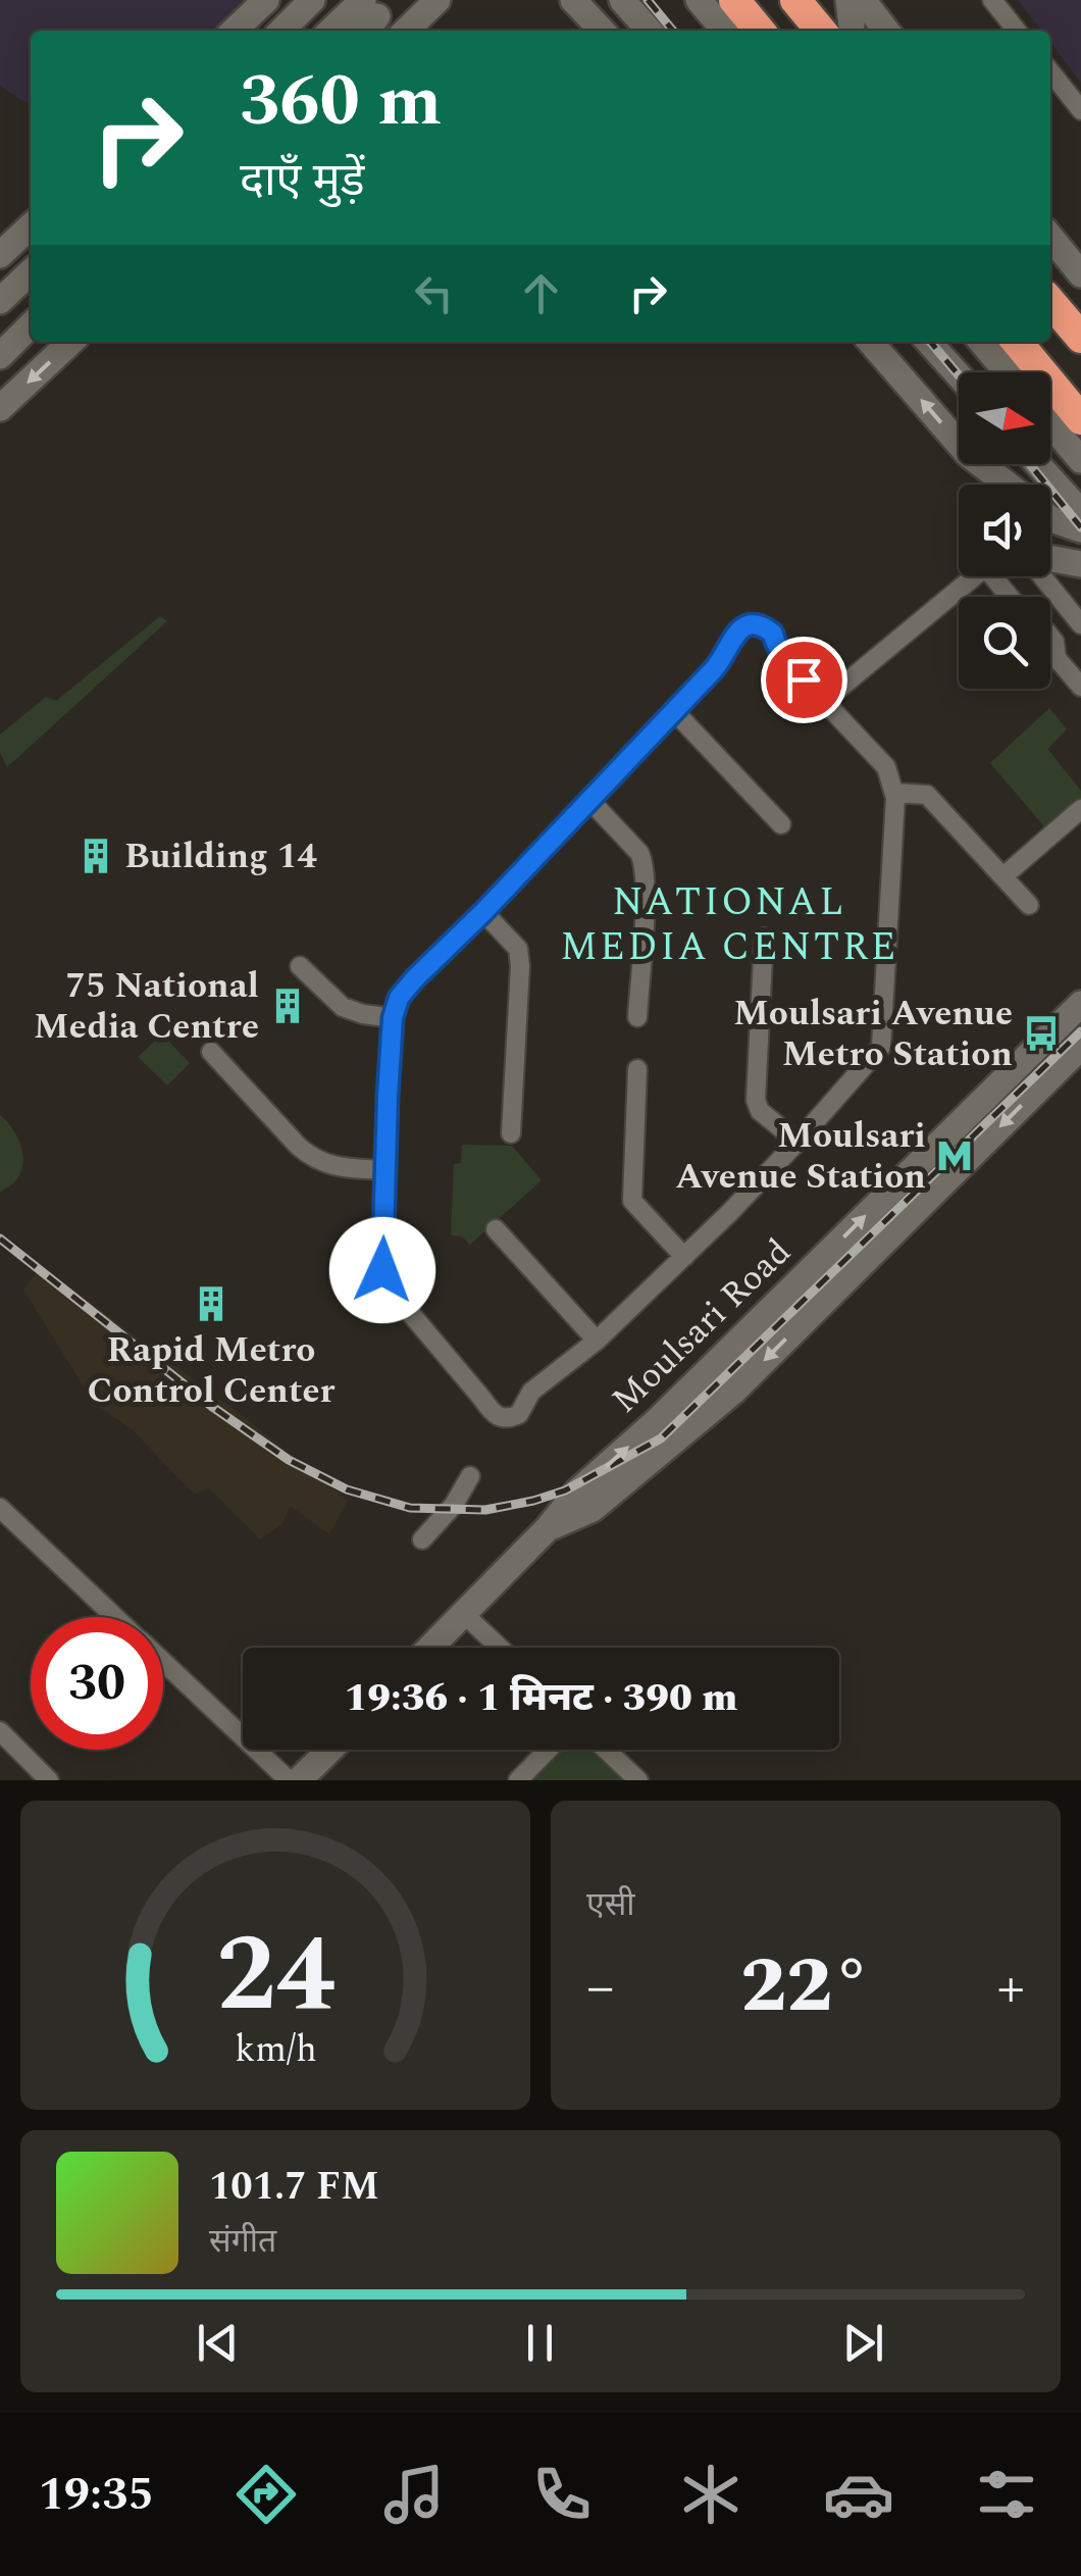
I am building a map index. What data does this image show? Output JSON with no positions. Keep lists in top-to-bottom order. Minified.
{"streets":{"street":["Moulsari Road"]},"districts":["NATIONAL MEDIA CENTRE"],"places":{"building":["Building 14","75 National Media Centre","Rapid Metro Control Center"],"bus stop":["Moulsari Avenue Metro Station"],"metro station":["Moulsari Avenue Station"]},"north":"right","page":{"turn":["360 m","दाएँ मुड़ें"],"limit":"30","trip":"19:36 · 1 मिनट · 390 m","tile":"एसी","heat":["−","22°","+"],"song":["101.7 FM","संगीत"],"tabs":"19:35","gauge":["24","km/h"]}}
